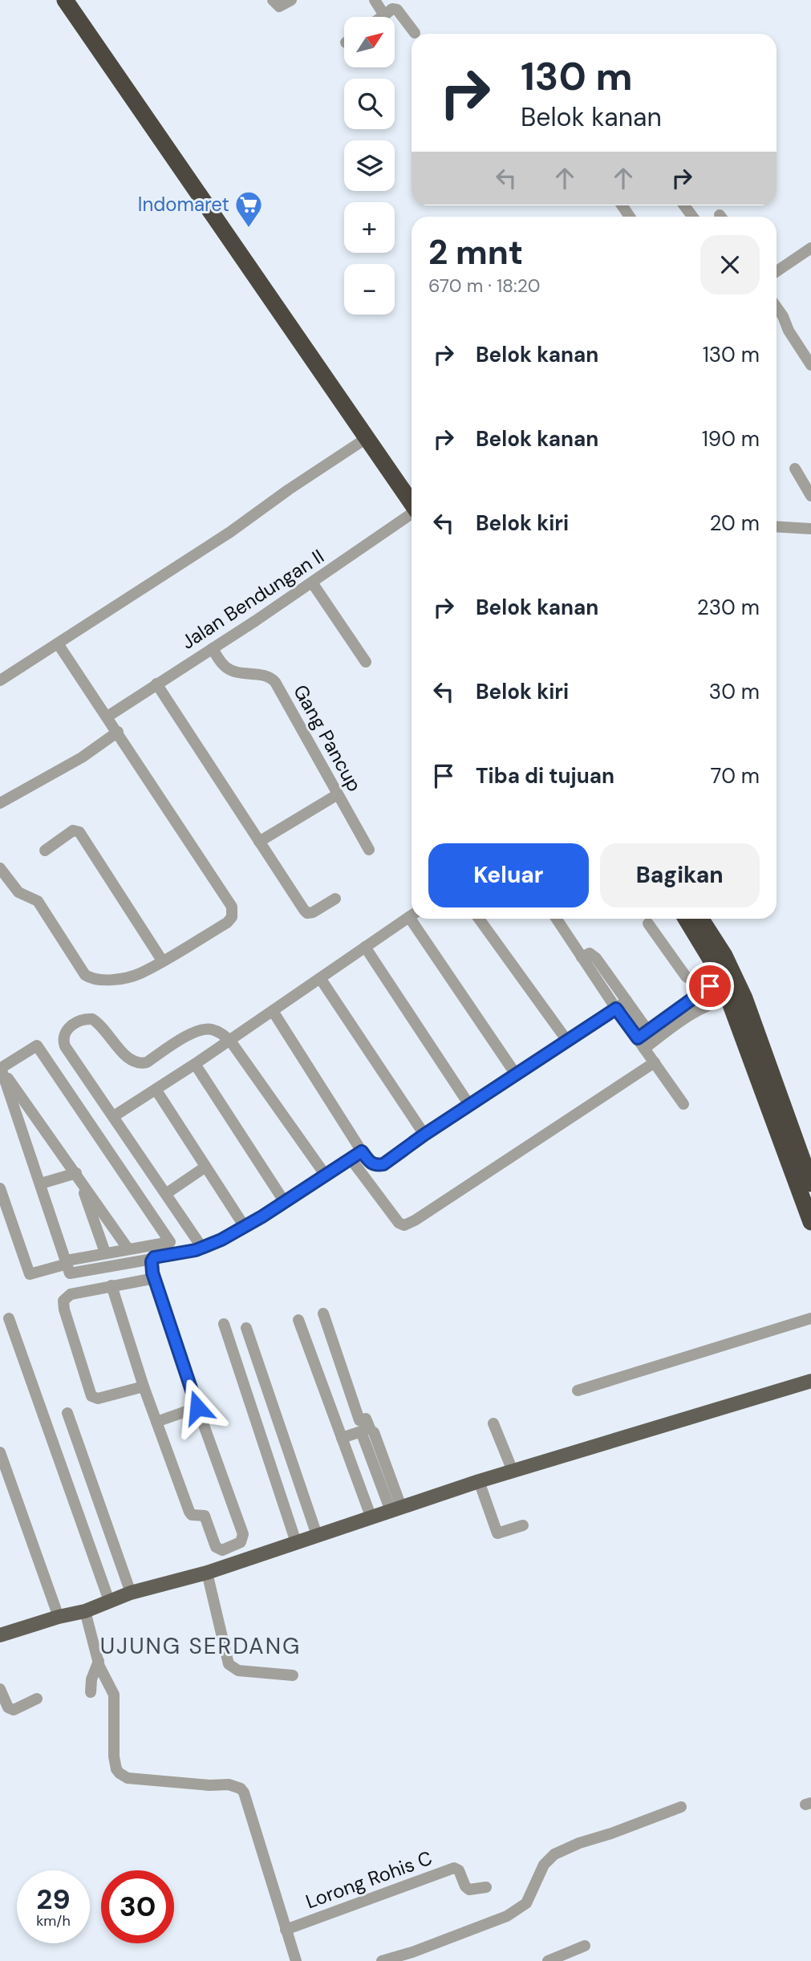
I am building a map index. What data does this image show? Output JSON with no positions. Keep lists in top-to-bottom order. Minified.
{"streets":{"street":["Jalan Bendungan II","Gang Pancup","Lorong Rohis C"]},"crossings":[["Jalan Bendungan II","Gang Pancup"]],"districts":["UJUNG SERDANG"],"places":{"supermarket":["Indomaret"]},"north":"top right","page":{"map_buttons":["+","−"],"turn":["130 m","Belok kanan"],"heading":["2 mnt","670 m · 18:20"],"list":[{"name":"Belok kanan","value":"130 m"},{"name":"Belok kanan","value":"190 m"},{"name":"Belok kiri","value":"20 m"},{"name":"Belok kanan","value":"230 m"},{"name":"Belok kiri","value":"30 m"},{"name":"Tiba di tujuan","value":"70 m"}],"buttons":["Keluar","Bagikan"],"speed":"29 km/h","limit":"30"}}
